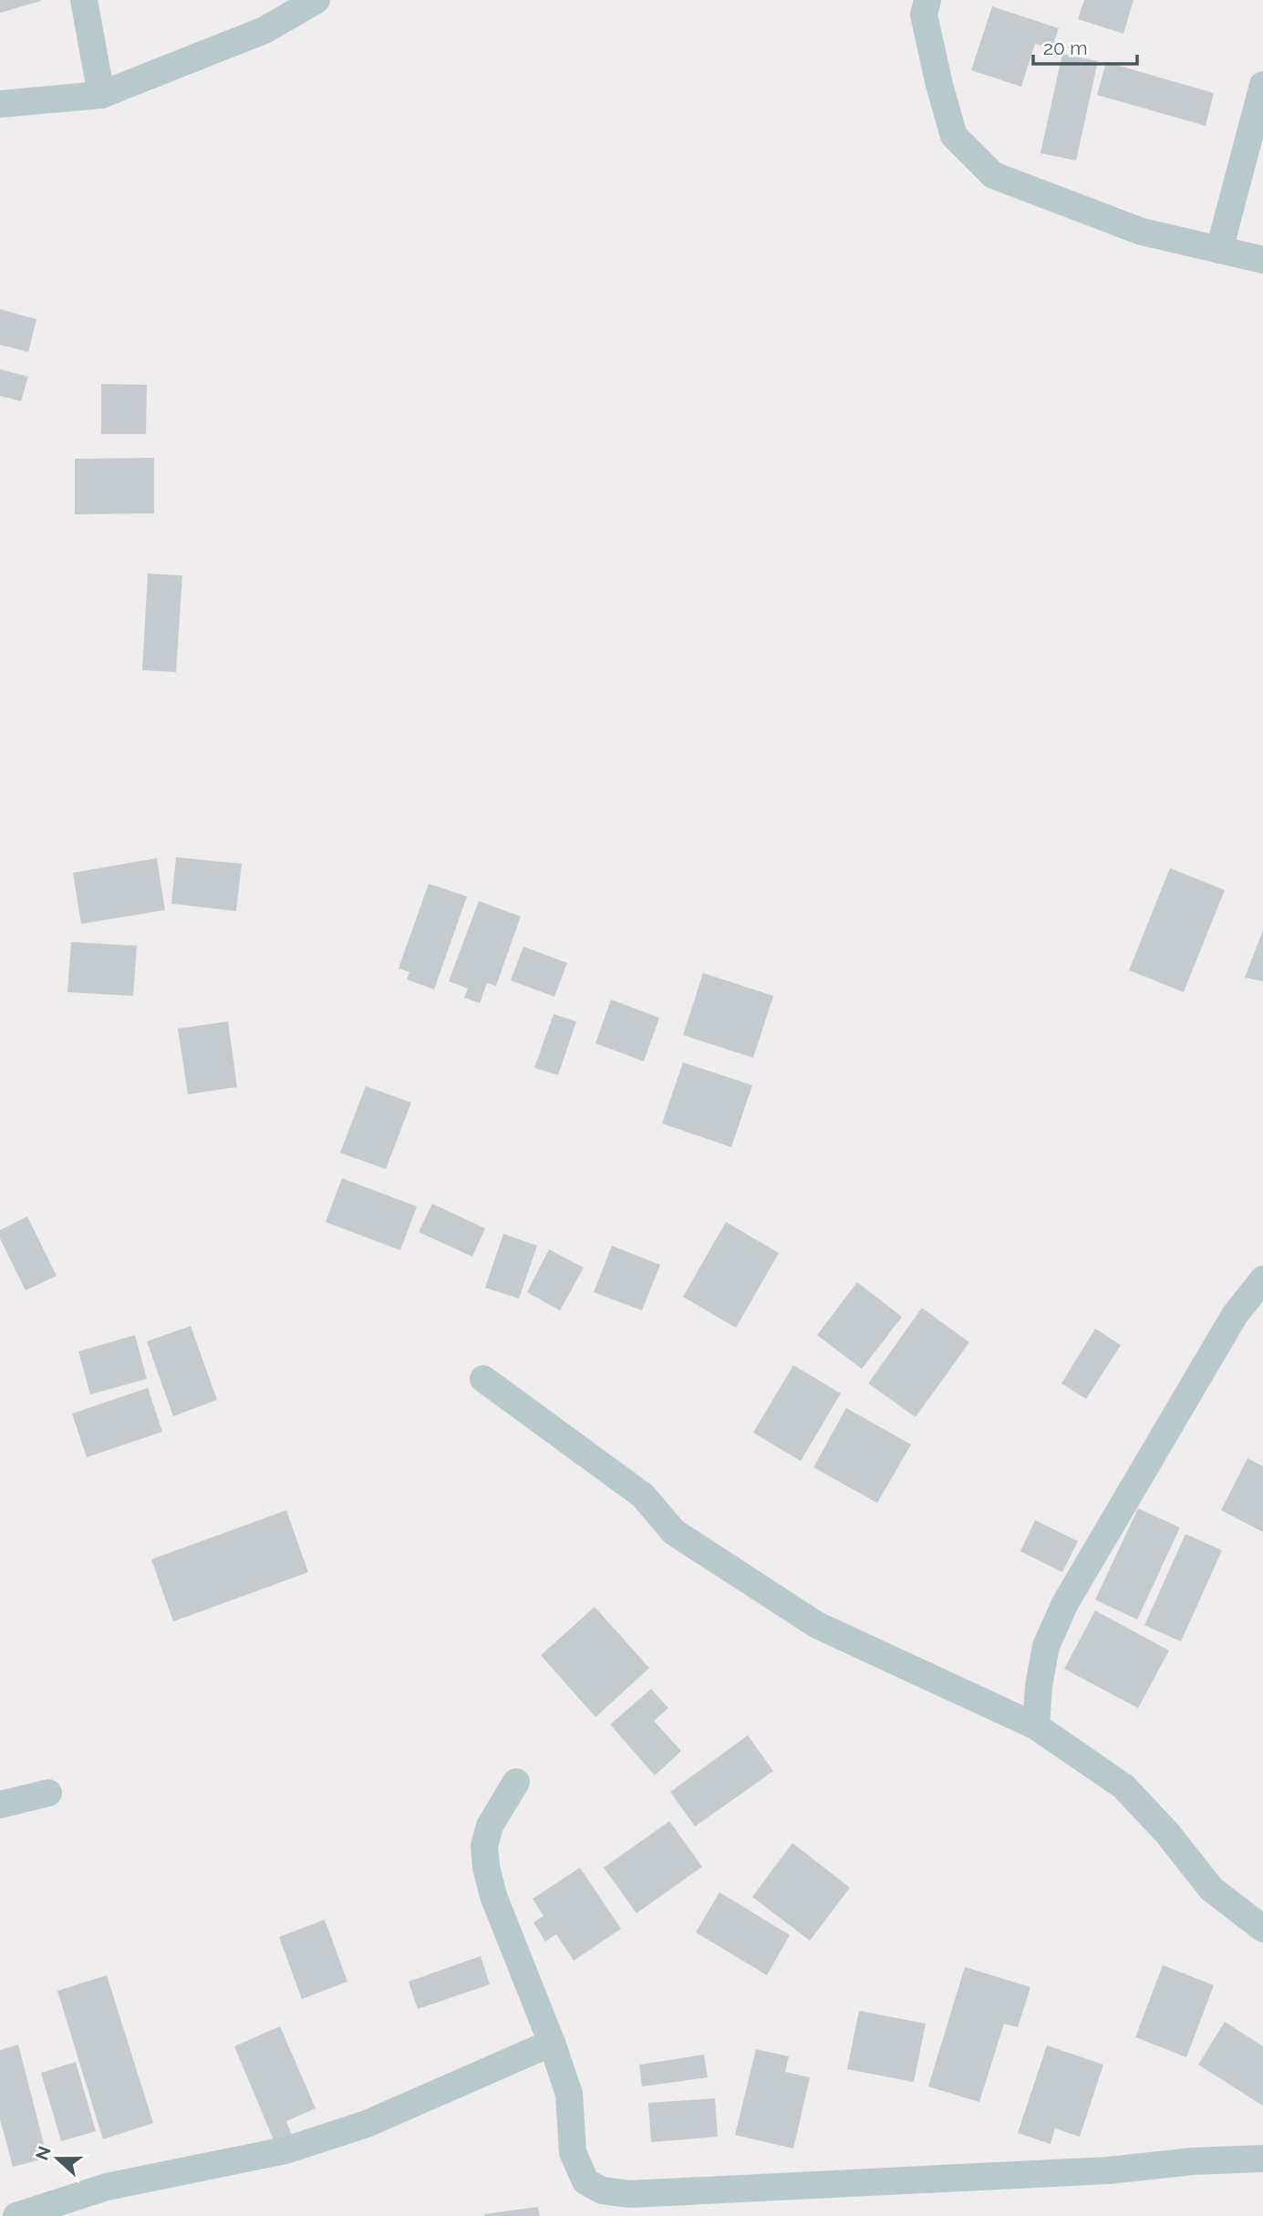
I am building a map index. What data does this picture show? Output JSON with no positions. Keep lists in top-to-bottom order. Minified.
{"scale_bar":"20 m","north":"left"}
